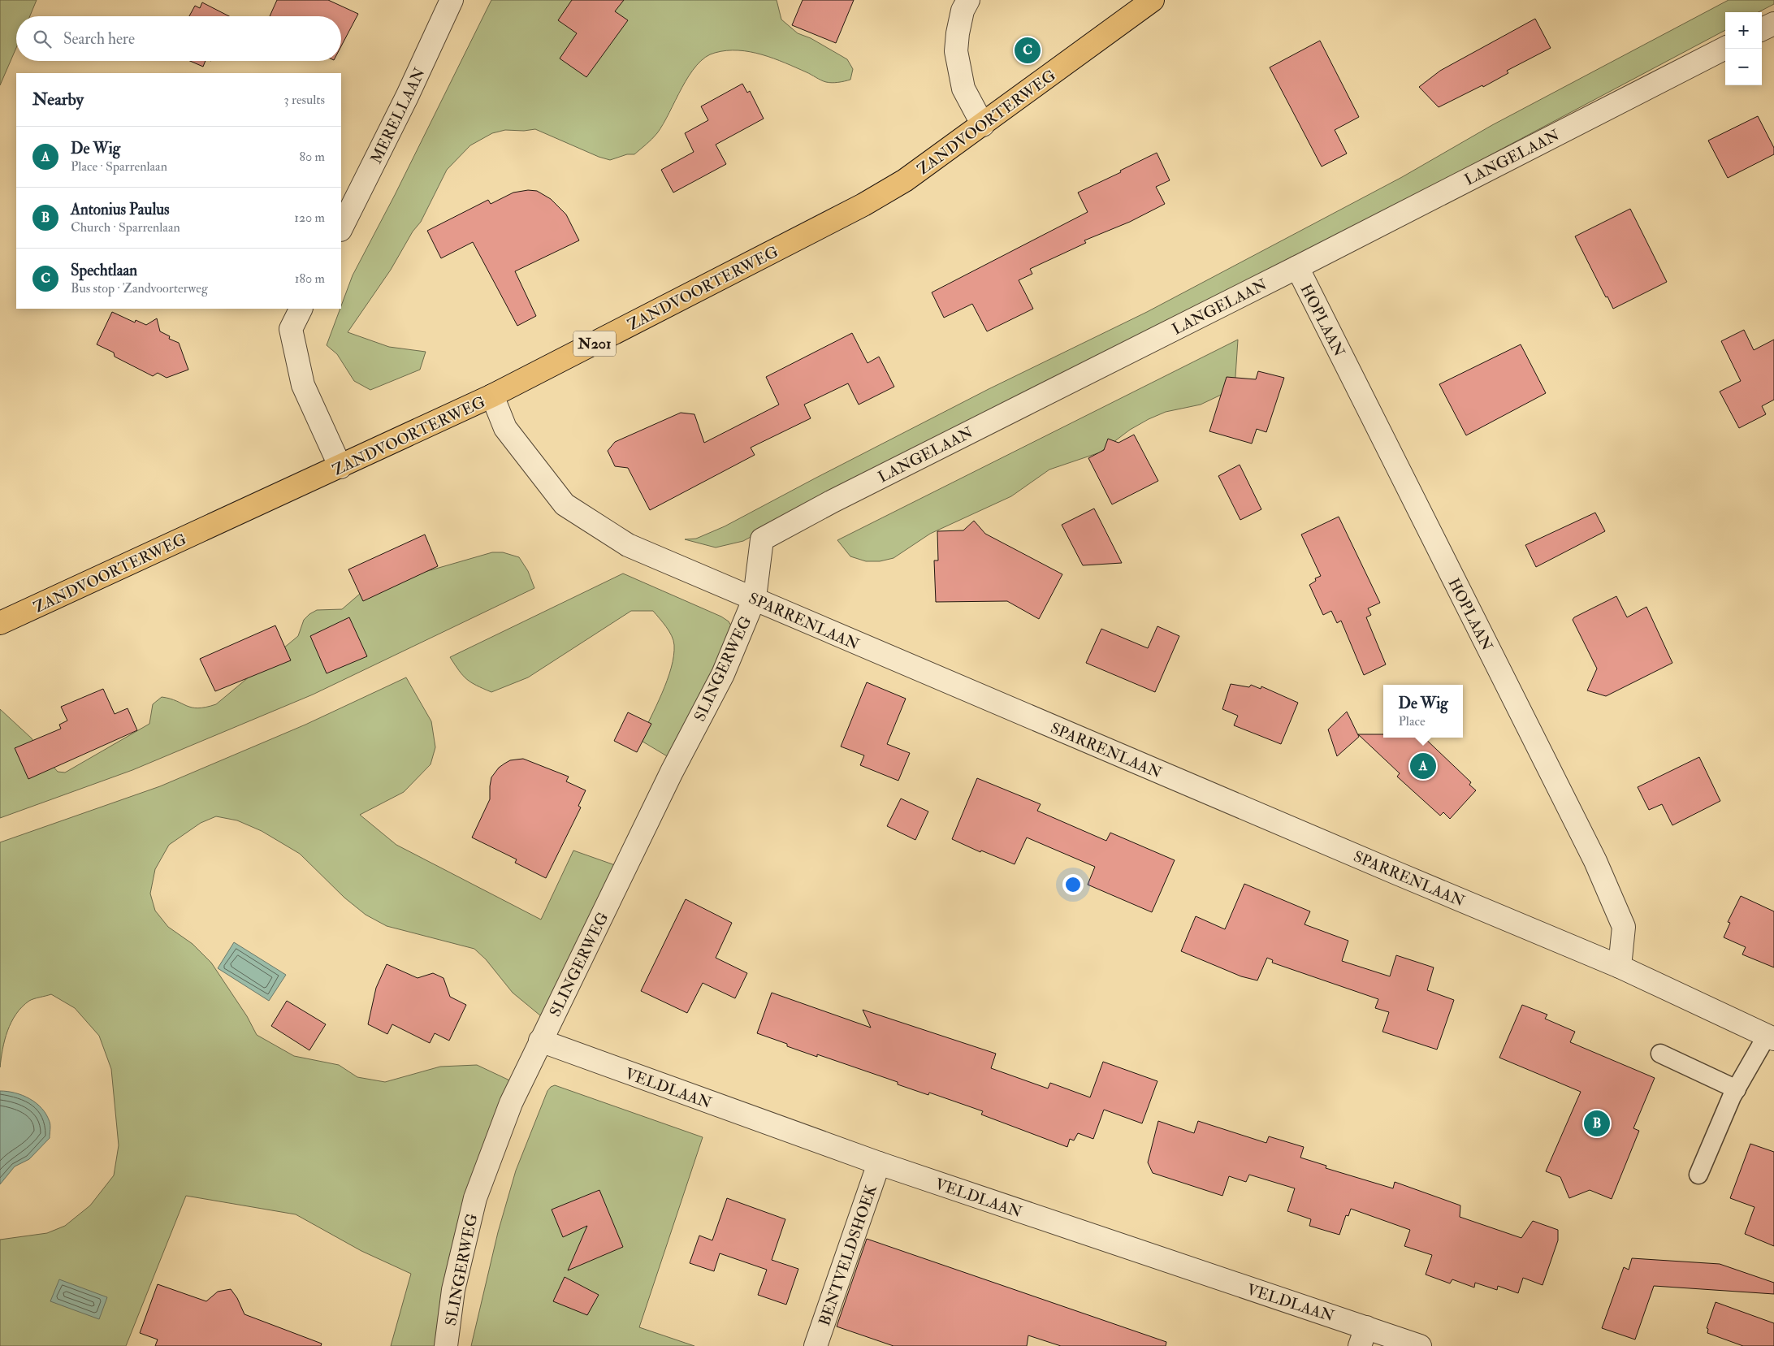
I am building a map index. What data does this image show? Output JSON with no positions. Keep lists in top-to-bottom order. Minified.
{"streets":{"main road":["ZANDVOORTERWEG","N201"],"street":["MERELLAAN","LANGELAAN","HOPLAAN","SPARRENLAAN","SLINGERWEG","VELDLAAN","BENTVELDSHOEK"]},"crossings":[["ZANDVOORTERWEG","SPARRENLAAN"],["LANGELAAN","HOPLAAN"],["LANGELAAN","SPARRENLAAN"],["LANGELAAN","SLINGERWEG"],["HOPLAAN","SPARRENLAAN"],["SPARRENLAAN","SLINGERWEG"],["SLINGERWEG","VELDLAAN"],["VELDLAAN","BENTVELDSHOEK"]],"page":{"map_buttons":["+","−"],"search":"Search here","pins":["C","A","B"],"heading":["Nearby","3 results"],"list":[{"mark":"A","name":"De Wig","note":"Place · Sparrenlaan","value":"80 m"},{"mark":"B","name":"Antonius Paulus","note":"Church · Sparrenlaan","value":"120 m"},{"mark":"C","name":"Spechtlaan","note":"Bus stop · Zandvoorterweg","value":"180 m"}],"popup":["De Wig","Place"]}}
